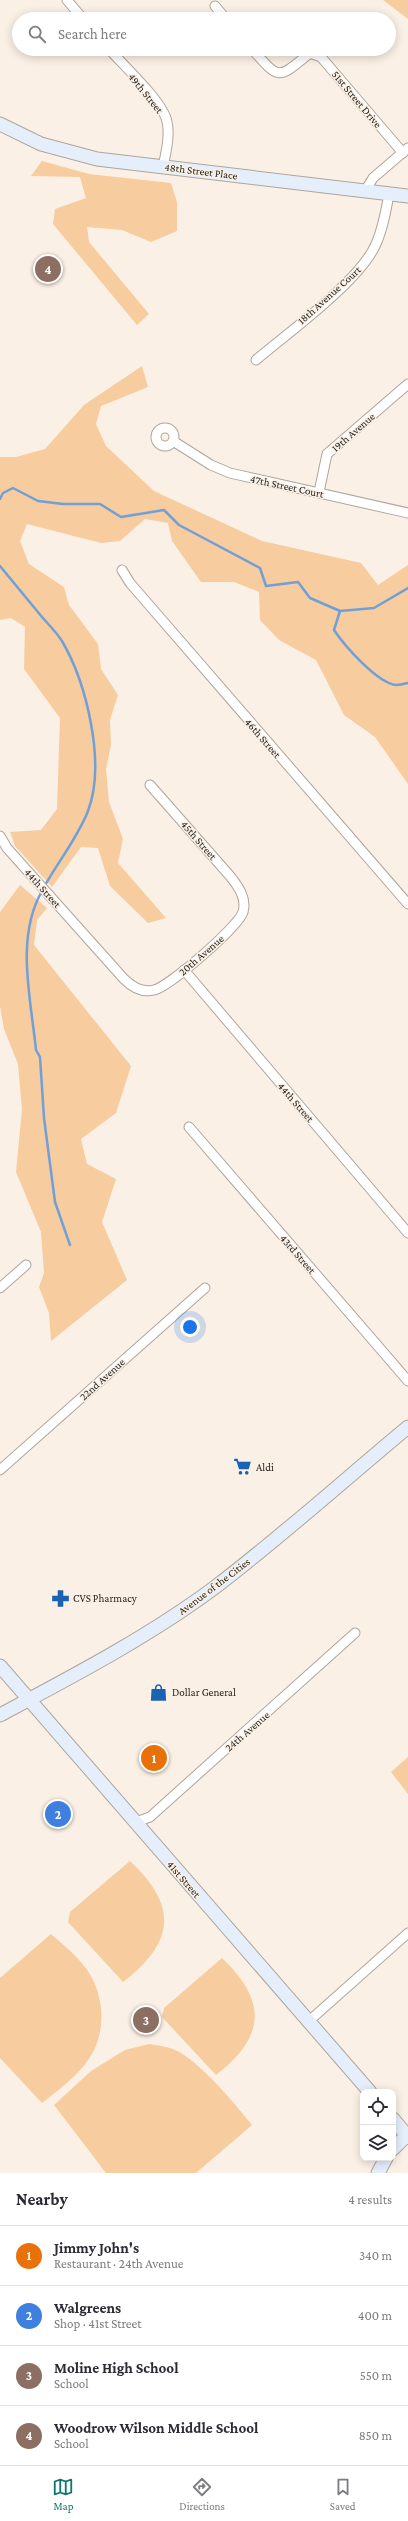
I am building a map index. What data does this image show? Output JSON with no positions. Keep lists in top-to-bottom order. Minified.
{"streets":{"street":["49th Street","51st Street Drive","48th Street Place","18th Avenue Court","19th Avenue","47th Street Court","46th Street","45th Street","44th Street","20th Avenue","43rd Street","22nd Avenue","Avenue of the Cities","24th Avenue","41st Street"]},"crossings":[["49th Street","48th Street Place"],["48th Street Place","18th Avenue Court"],["19th Avenue","47th Street Court"],["45th Street","20th Avenue"],["44th Street","20th Avenue"],["Avenue of the Cities","41st Street"],["24th Avenue","41st Street"]],"places":{"supermarket":["Aldi"],"pharmacy":["CVS Pharmacy"],"shop":["Dollar General"]},"page":{"search":"Search here","pins":["4","1","2","3"],"heading":["Nearby","4 results"],"list":[{"mark":"1","name":"Jimmy John's","note":"Restaurant · 24th Avenue","value":"340 m"},{"mark":"2","name":"Walgreens","note":"Shop · 41st Street","value":"400 m"},{"mark":"3","name":"Moline High School","note":"School","value":"550 m"},{"mark":"4","name":"Woodrow Wilson Middle School","note":"School","value":"850 m"}],"nav":["Map","Directions","Saved"]}}
